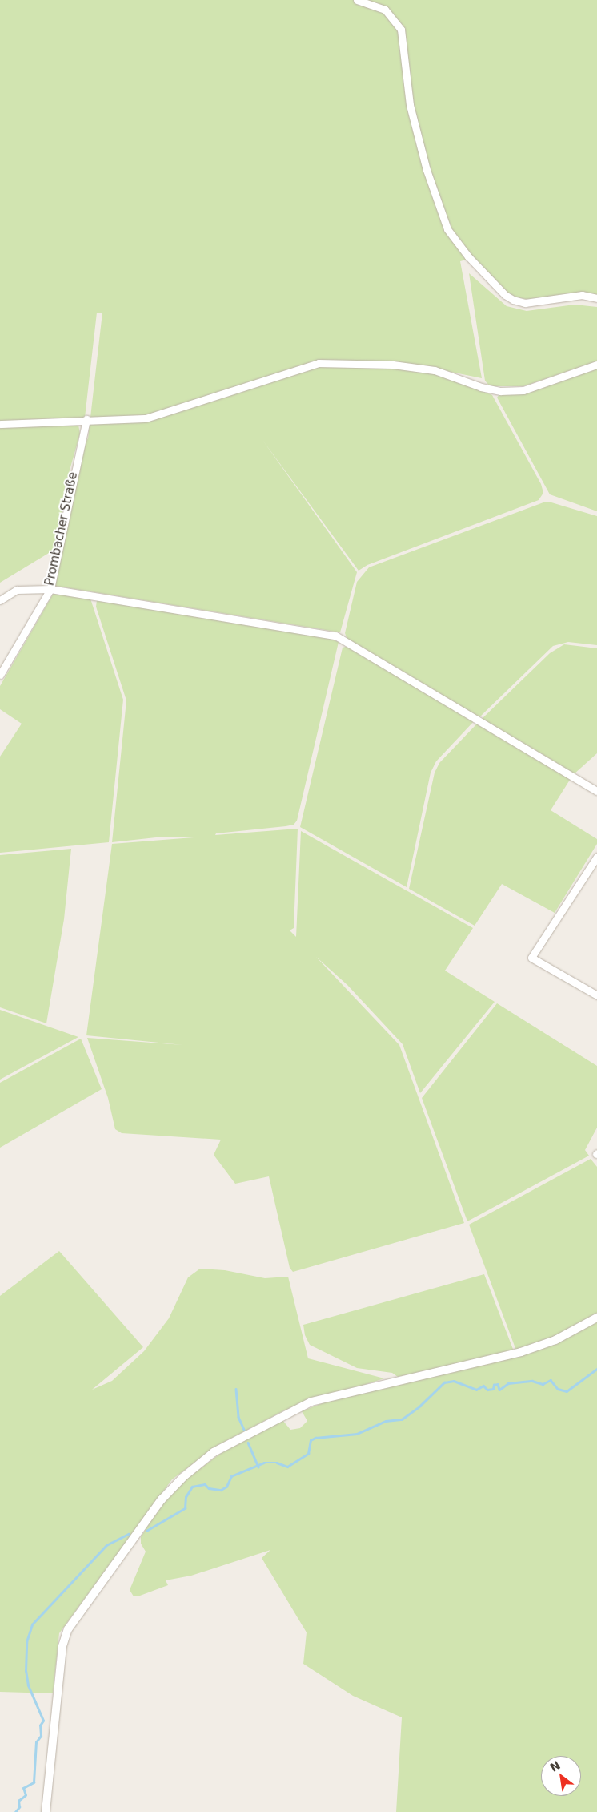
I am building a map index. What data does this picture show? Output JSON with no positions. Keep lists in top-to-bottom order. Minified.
{"streets":{"street":["Prombacher Straße"]},"north":"top left"}
